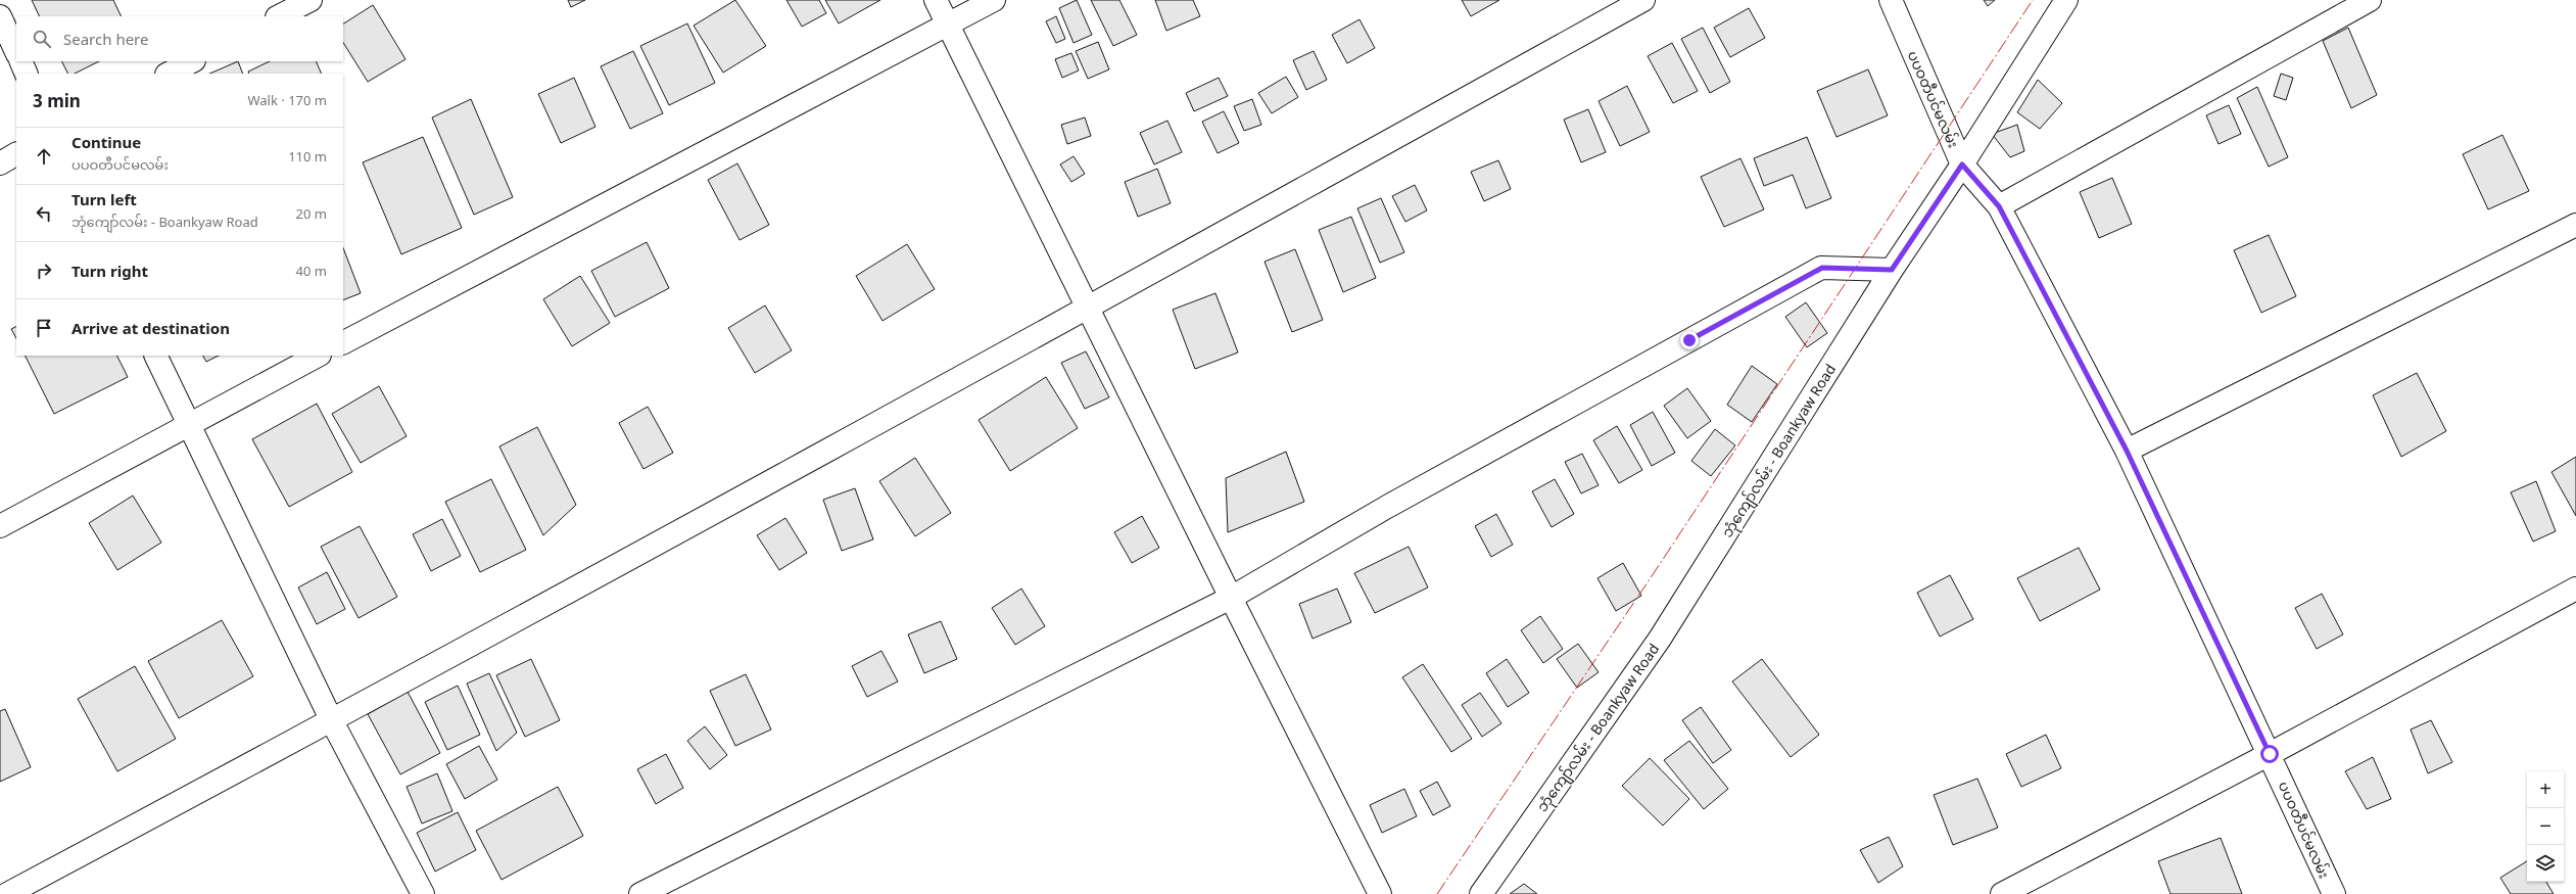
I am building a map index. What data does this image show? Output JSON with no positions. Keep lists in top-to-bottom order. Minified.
{"streets":{"street":["ပပဝတီပင်မလမ်း","ဘုံကျော်လမ်း - Boankyaw Road"]},"crossings":[["ပပဝတီပင်မလမ်း","ဘုံကျော်လမ်း - Boankyaw Road"]],"page":{"search":"Search here","heading":["3 min","Walk · 170 m"],"list":[["Continue","ပပဝတီပင်မလမ်း","110 m"],["Turn left","ဘုံကျော်လမ်း - Boankyaw Road","20 m"],["Turn right","40 m"],"Arrive at destination"],"map_buttons":["+","−"]}}
